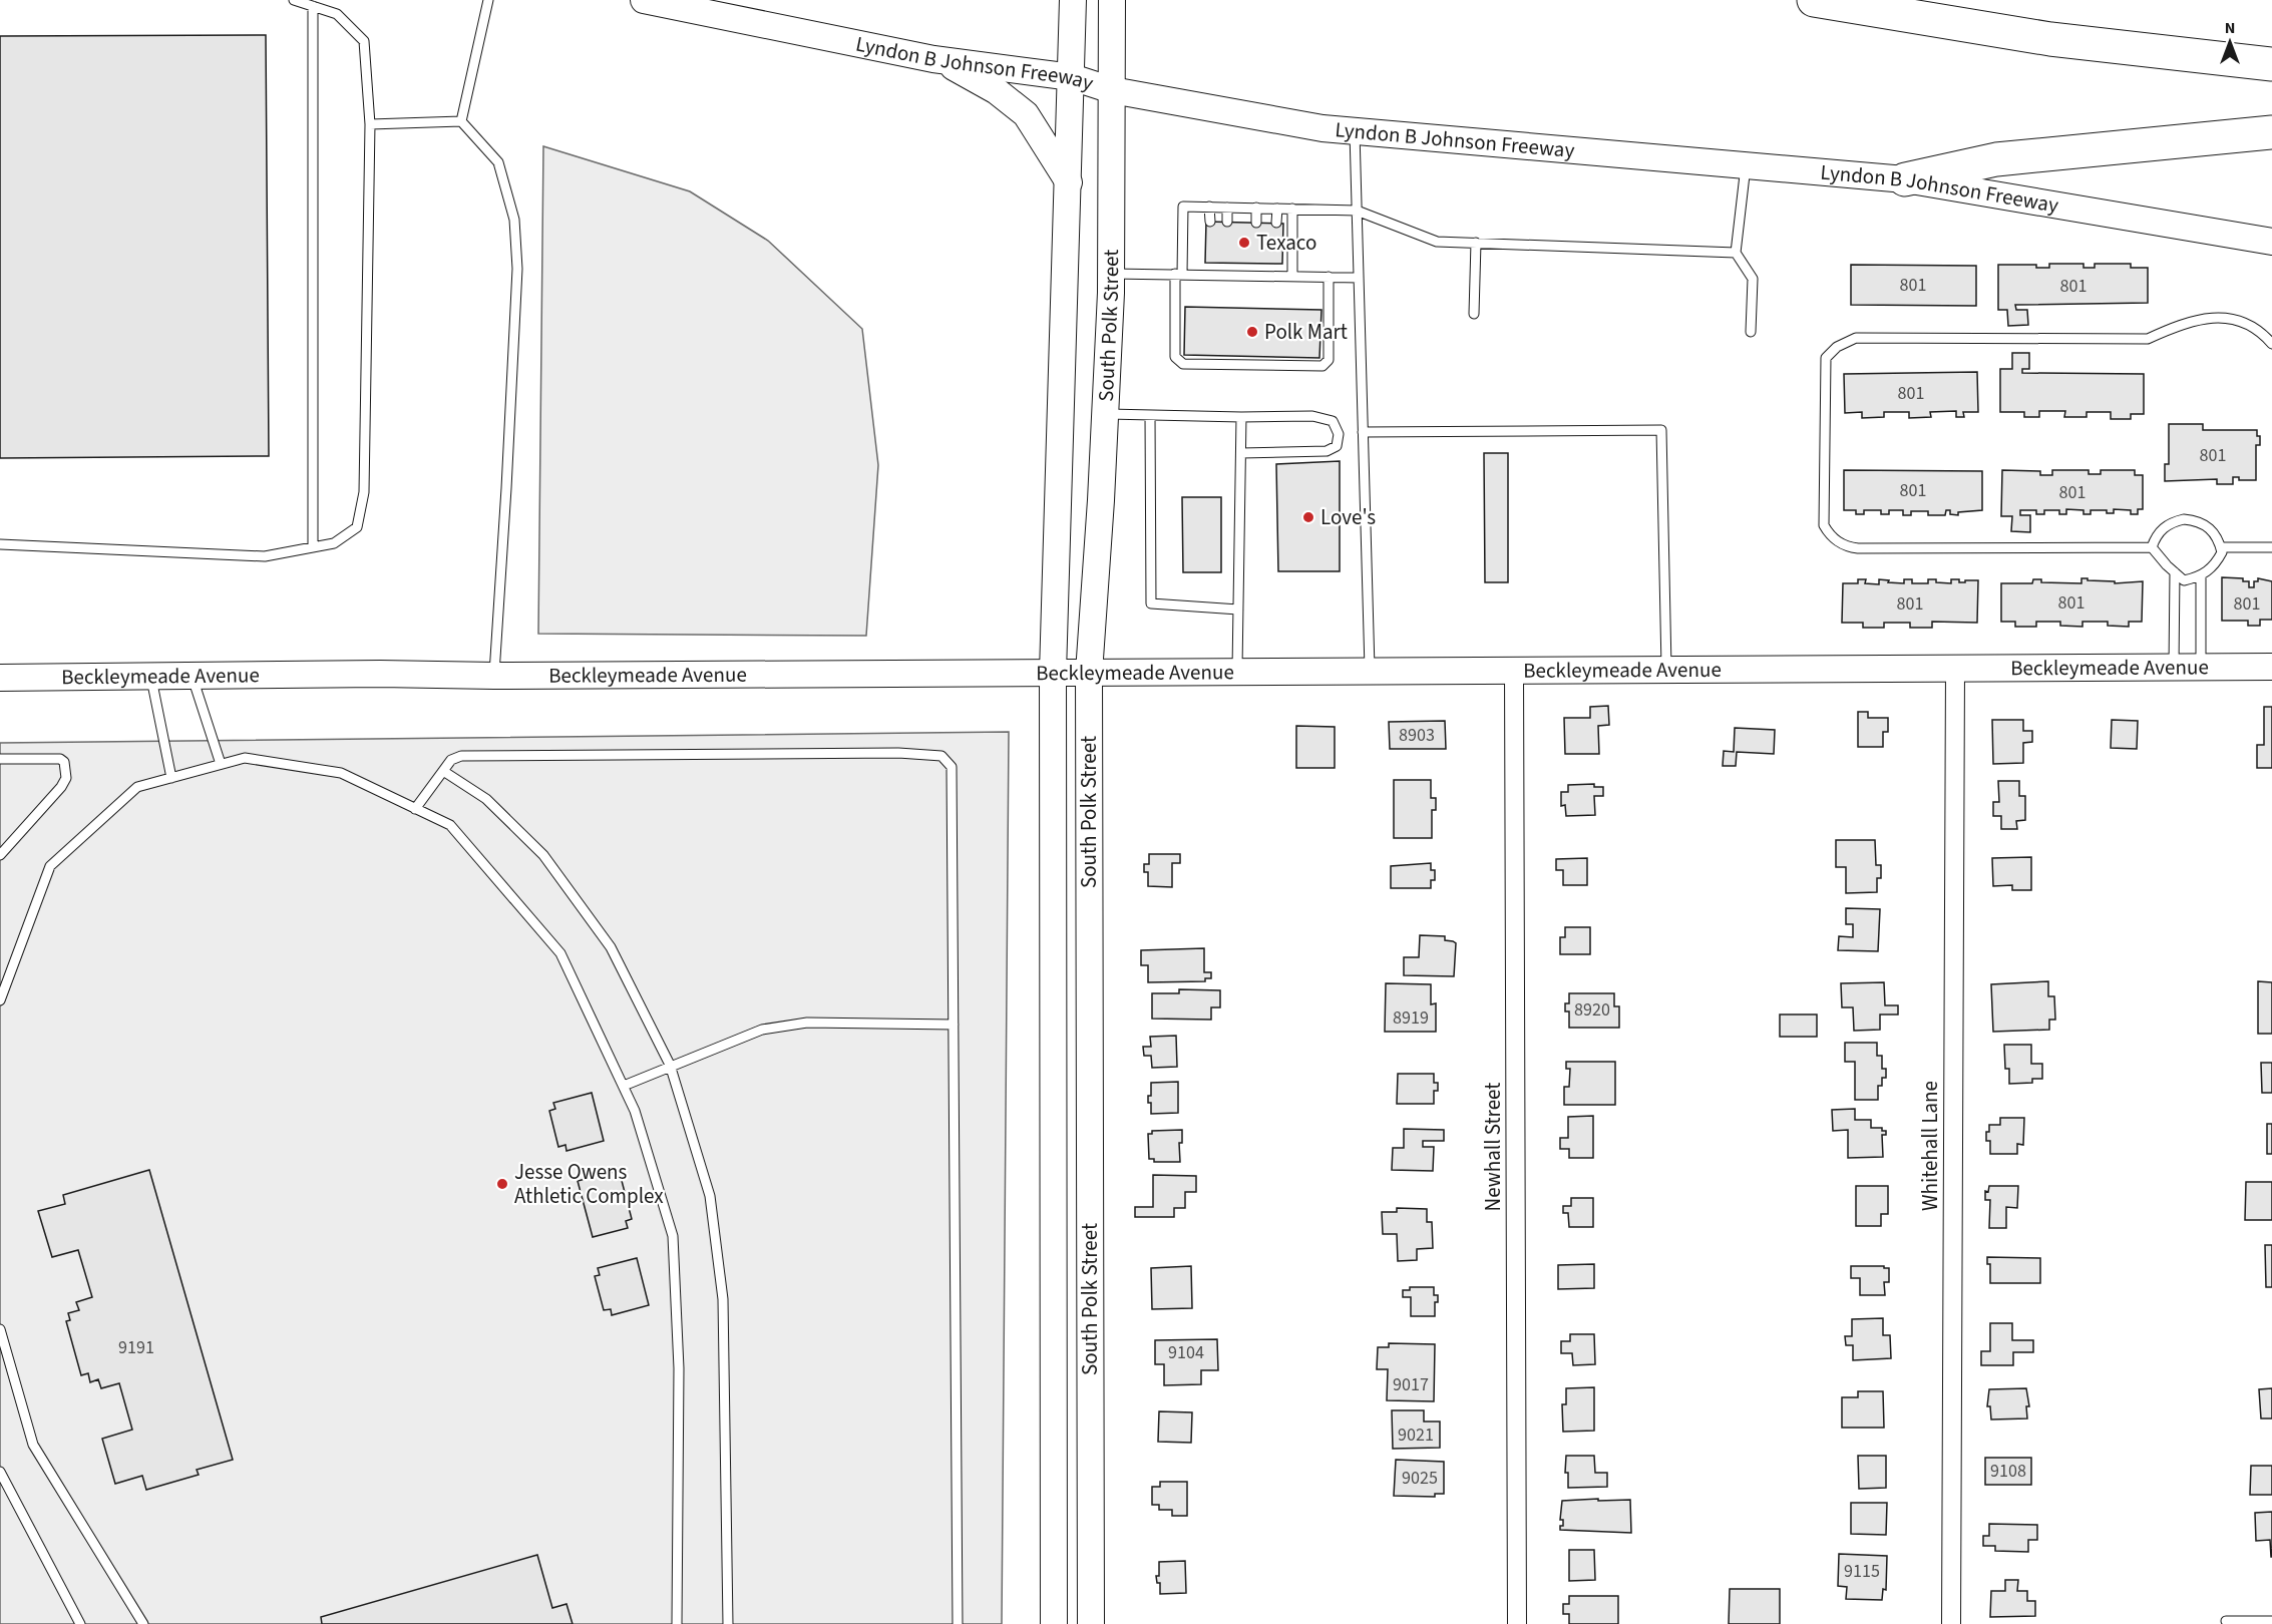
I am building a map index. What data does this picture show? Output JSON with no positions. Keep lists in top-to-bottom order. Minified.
{"streets":{"main road":["Lyndon B Johnson Freeway","South Polk Street","Beckleymeade Avenue"],"street":["Whitehall Lane","Newhall Street"]},"crossings":[["Lyndon B Johnson Freeway","South Polk Street"],["South Polk Street","Beckleymeade Avenue"],["Beckleymeade Avenue","Whitehall Lane"],["Beckleymeade Avenue","Newhall Street"]],"places":["Texaco","Polk Mart","Love's","Jesse Owens Athletic Complex"],"house_numbers":["801","801","801","801","801","801","801","801","801","8903","8920","8919","9191","9104","9017","9021","9108","9025","9115"],"north":"top"}
